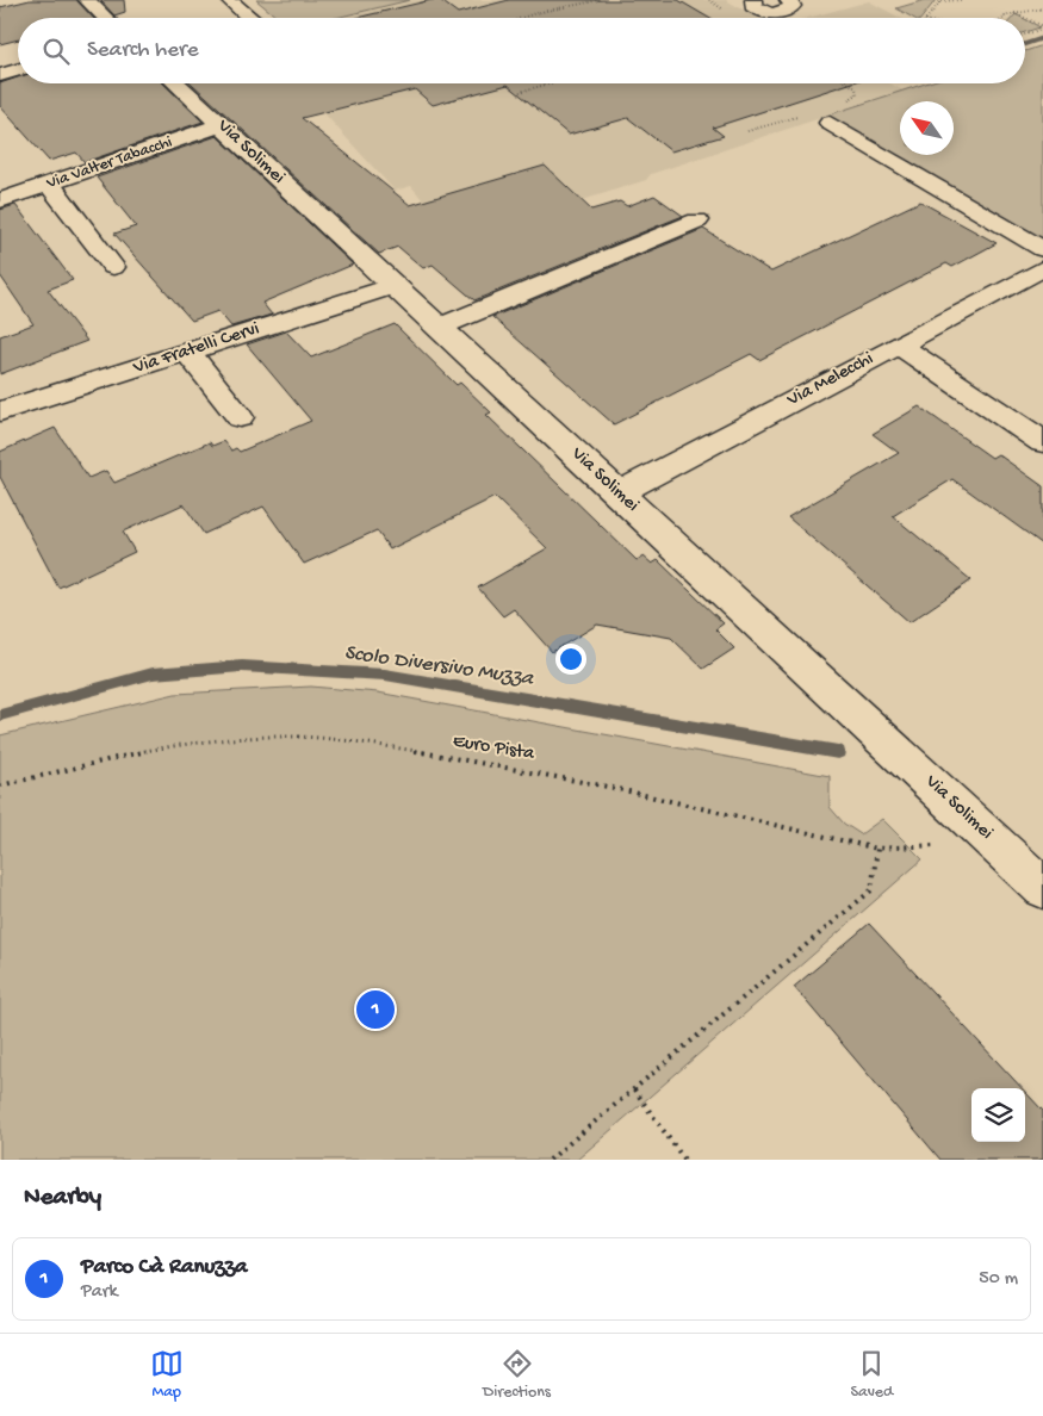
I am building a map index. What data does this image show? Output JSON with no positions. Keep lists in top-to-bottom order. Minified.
{"streets":{"street":["Via Solimei","Via Valter Tabacchi","Via Fratelli Cervi","Via Melecchi"],"path":["Euro Pista"]},"crossings":[["Via Solimei","Via Valter Tabacchi"],["Via Solimei","Via Fratelli Cervi"],["Via Solimei","Via Melecchi"],["Via Solimei","Euro Pista"]],"water":["Scolo Diversivo Muzza"],"north":"top left","page":{"search":"Search here","pins":"1","heading":"Nearby","list":[{"mark":"1","name":"Parco Cà Ranuzza","note":"Park","value":"50 m"}],"nav":["Map","Directions","Saved"]}}
